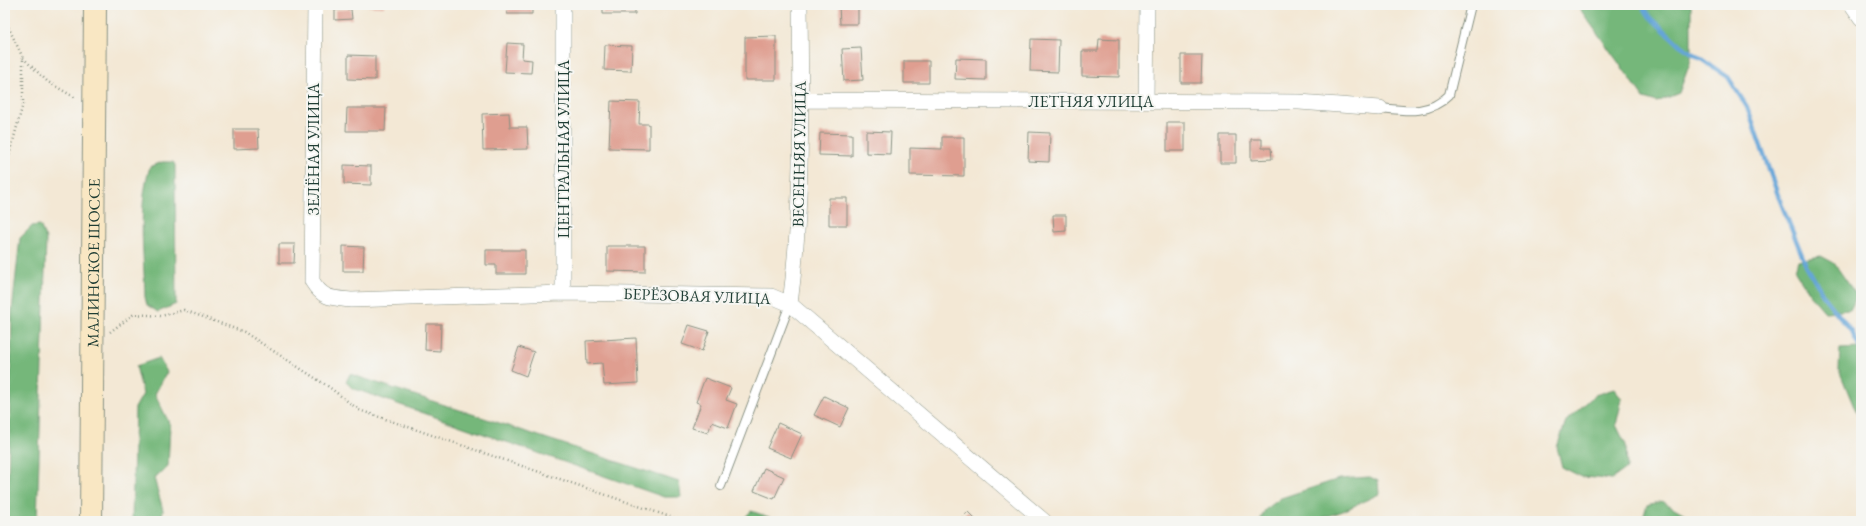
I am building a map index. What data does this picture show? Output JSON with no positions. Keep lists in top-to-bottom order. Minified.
{"streets":{"main road":["МАЛИНСКОЕ ШОССЕ"],"street":["ЛЕТНЯЯ УЛИЦА","ЗЕЛЁНАЯ УЛИЦА","ЦЕНТРАЛЬНАЯ УЛИЦА","ВЕСЕННЯЯ УЛИЦА","БЕРЁЗОВАЯ УЛИЦА"]},"crossings":[["ЛЕТНЯЯ УЛИЦА","ВЕСЕННЯЯ УЛИЦА"],["ЗЕЛЁНАЯ УЛИЦА","БЕРЁЗОВАЯ УЛИЦА"],["ЦЕНТРАЛЬНАЯ УЛИЦА","БЕРЁЗОВАЯ УЛИЦА"],["ВЕСЕННЯЯ УЛИЦА","БЕРЁЗОВАЯ УЛИЦА"]]}
